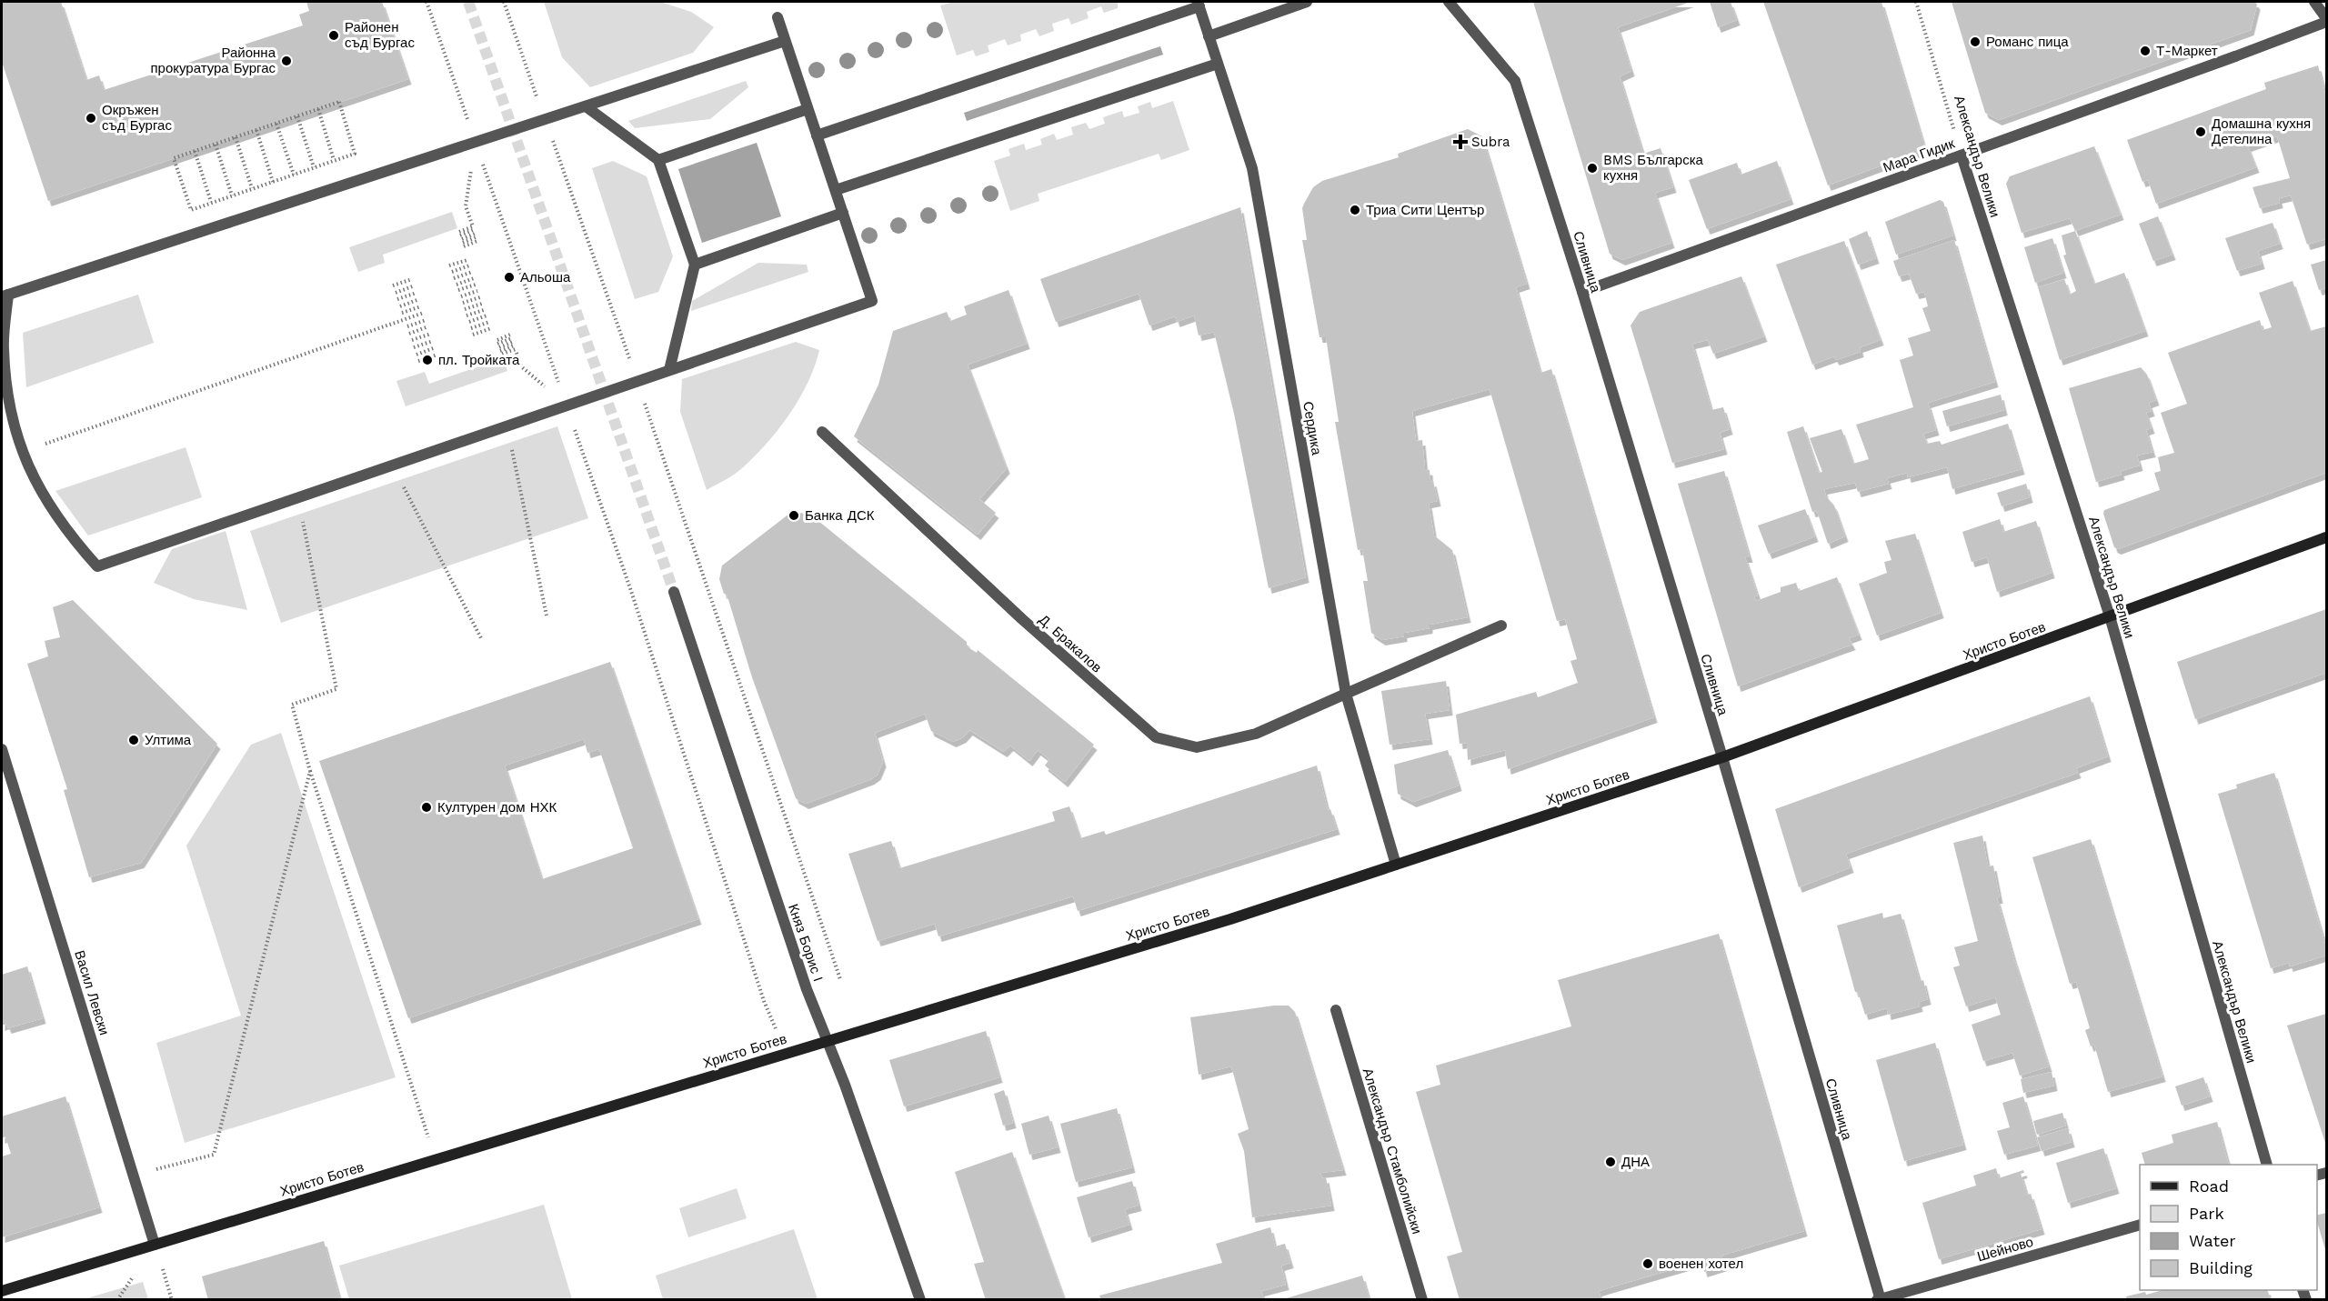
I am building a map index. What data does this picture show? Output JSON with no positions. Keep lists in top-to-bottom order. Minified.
{"streets":{"main road":["Христо Ботев"],"street":["Мара Гидик","Александър Велики","Сливница","Сердика","Д. Бракалов","Княз Борис I","Васил Левски","Александър Стамболийски","Шейново"]},"crossings":[["Мара Гидик","Александър Велики"],["Мара Гидик","Сливница"],["Александър Велики","Христо Ботев"],["Сливница","Христо Ботев"],["Сливница","Шейново"],["Сердика","Христо Ботев"],["Сердика","Д. Бракалов"],["Христо Ботев","Княз Борис I"],["Христо Ботев","Васил Левски"]],"places":{"other":["Районен съд Бургас","Романс пица","Т-Маркет","Районна прокуратура Бургас","Окръжен съд Бургас","Домашна кухня Детелина","BMS Българска кухня","Триа Сити Център","Альоша","пл. Тройката","Банка ДСК","Ултима","Културен дом НХК","ДНА","военен хотел"],"health":["Subra"]},"legend":["Road","Park","Water","Building"]}
